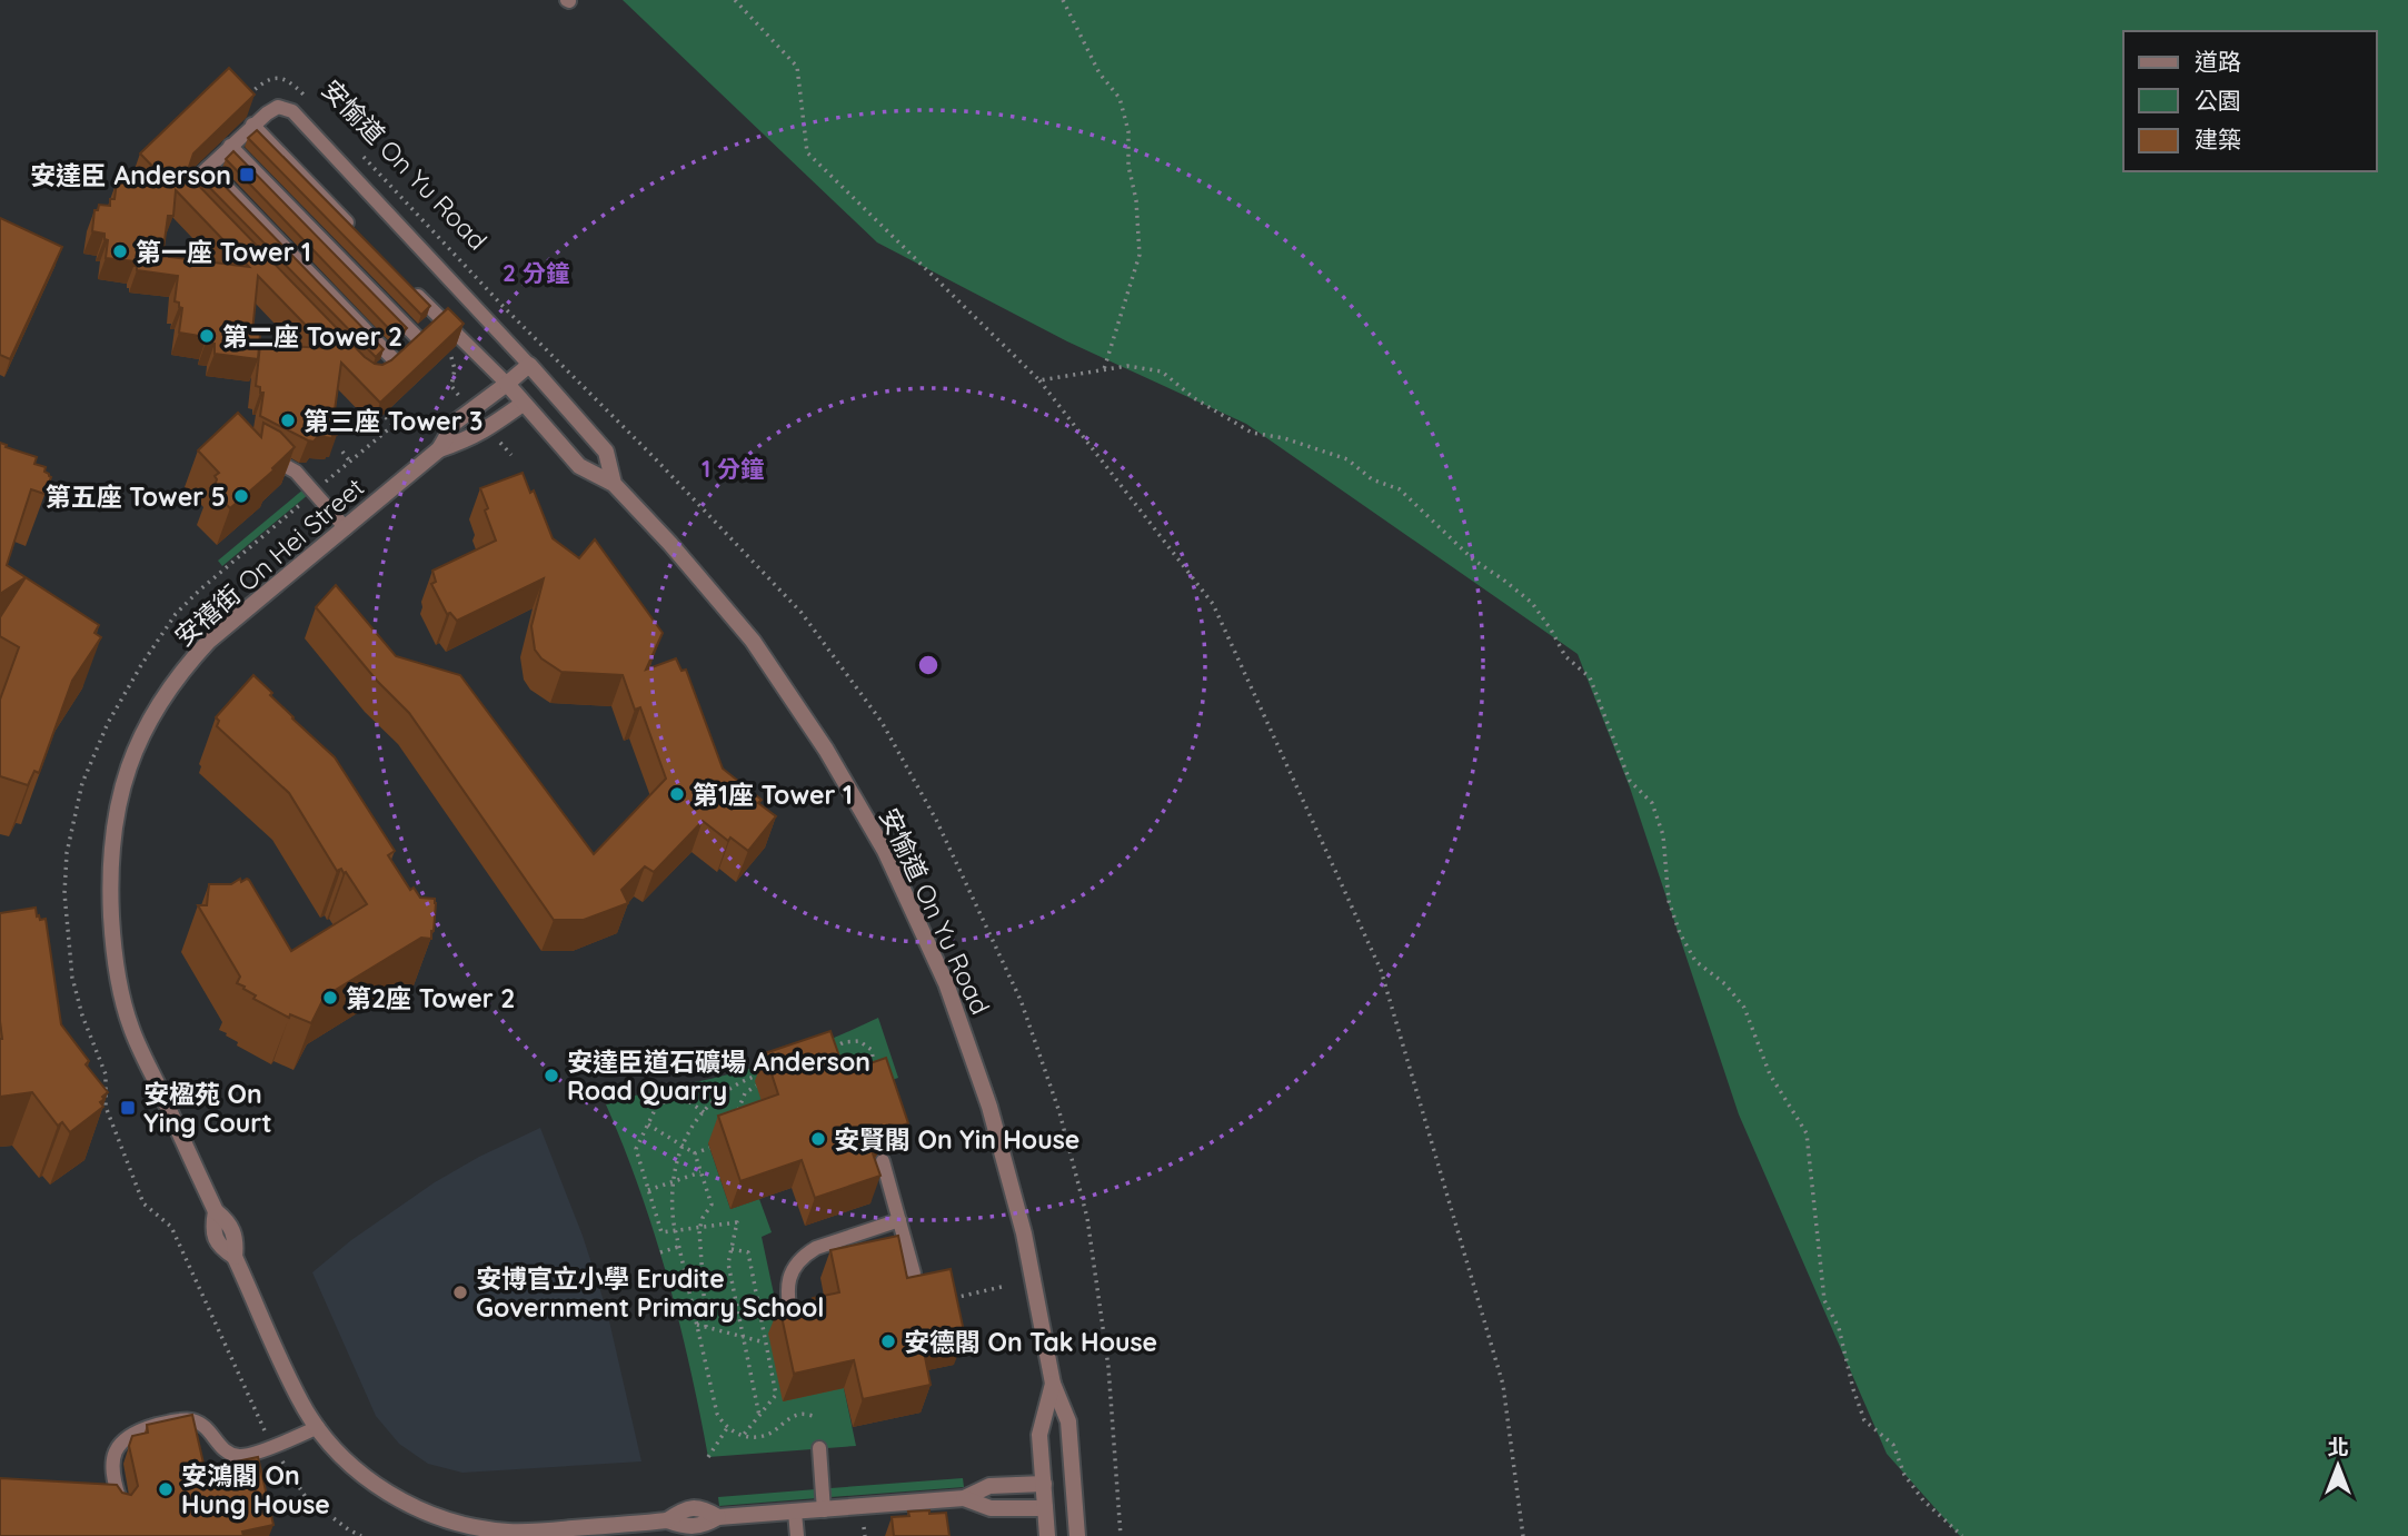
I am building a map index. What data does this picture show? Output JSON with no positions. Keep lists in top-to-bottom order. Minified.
{"streets":{"street":["安愉道 On Yu Road","安禧街 On Hei Street"]},"crossings":[["安愉道 On Yu Road","安禧街 On Hei Street"]],"places":{"transit":["安達臣 Anderson","安楹苑 On Ying Court"],"other":["第一座 Tower 1","第二座 Tower 2","第三座 Tower 3","第五座 Tower 5","第1座 Tower 1","第2座 Tower 2","安達臣道石礦場 Anderson Road Quarry","安賢閣 On Yin House","安博官立小學 Erudite Government Primary School","安德閣 On Tak House","安鴻閣 On Hung House"]},"legend":["道路","公園","建築"],"north":"top","rings":["2 分鐘","1 分鐘"]}
